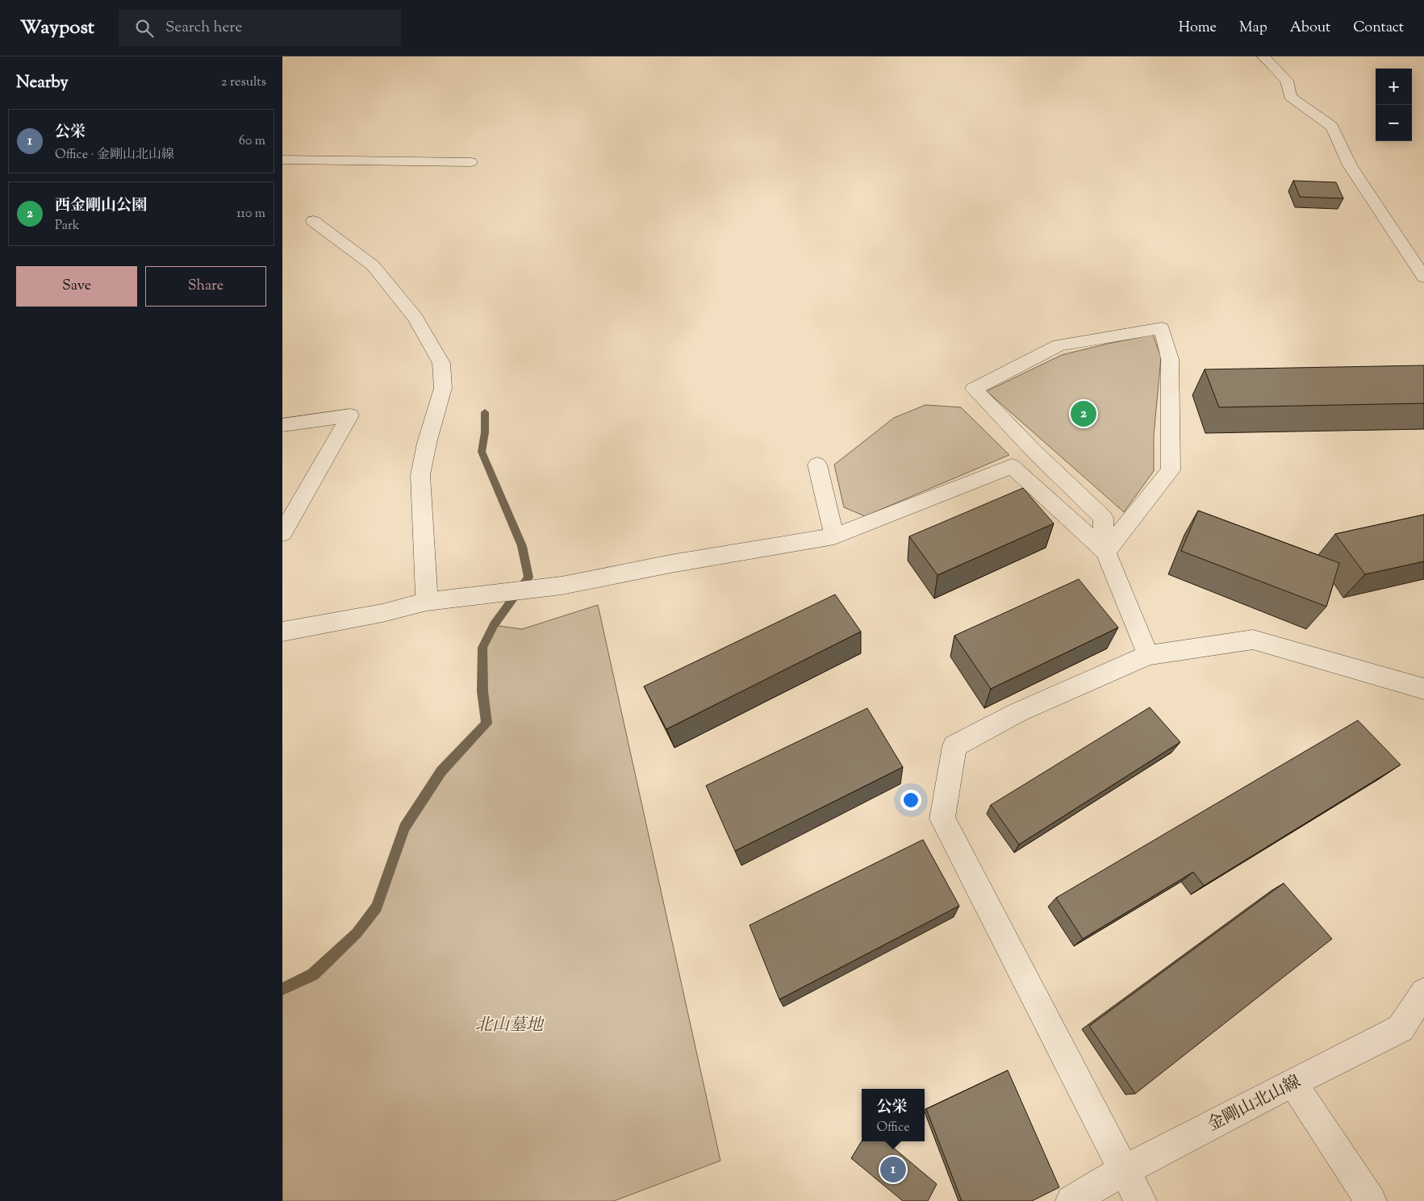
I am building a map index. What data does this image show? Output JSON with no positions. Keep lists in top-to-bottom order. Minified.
{"streets":{"street":["金剛山北山線"]},"parks":["北山墓地"],"page":{"header":"Waypost","search":"Search here","nav":["Home","Map","About","Contact"],"heading":["Nearby","2 results"],"map_buttons":["+","−"],"list":[{"mark":"1","name":"公栄","note":"Office · 金剛山北山線","value":"60 m"},{"mark":"2","name":"西金剛山公園","note":"Park","value":"110 m"}],"buttons":["Save","Share"],"pins":["2","1"],"popup":["公栄","Office"]}}
